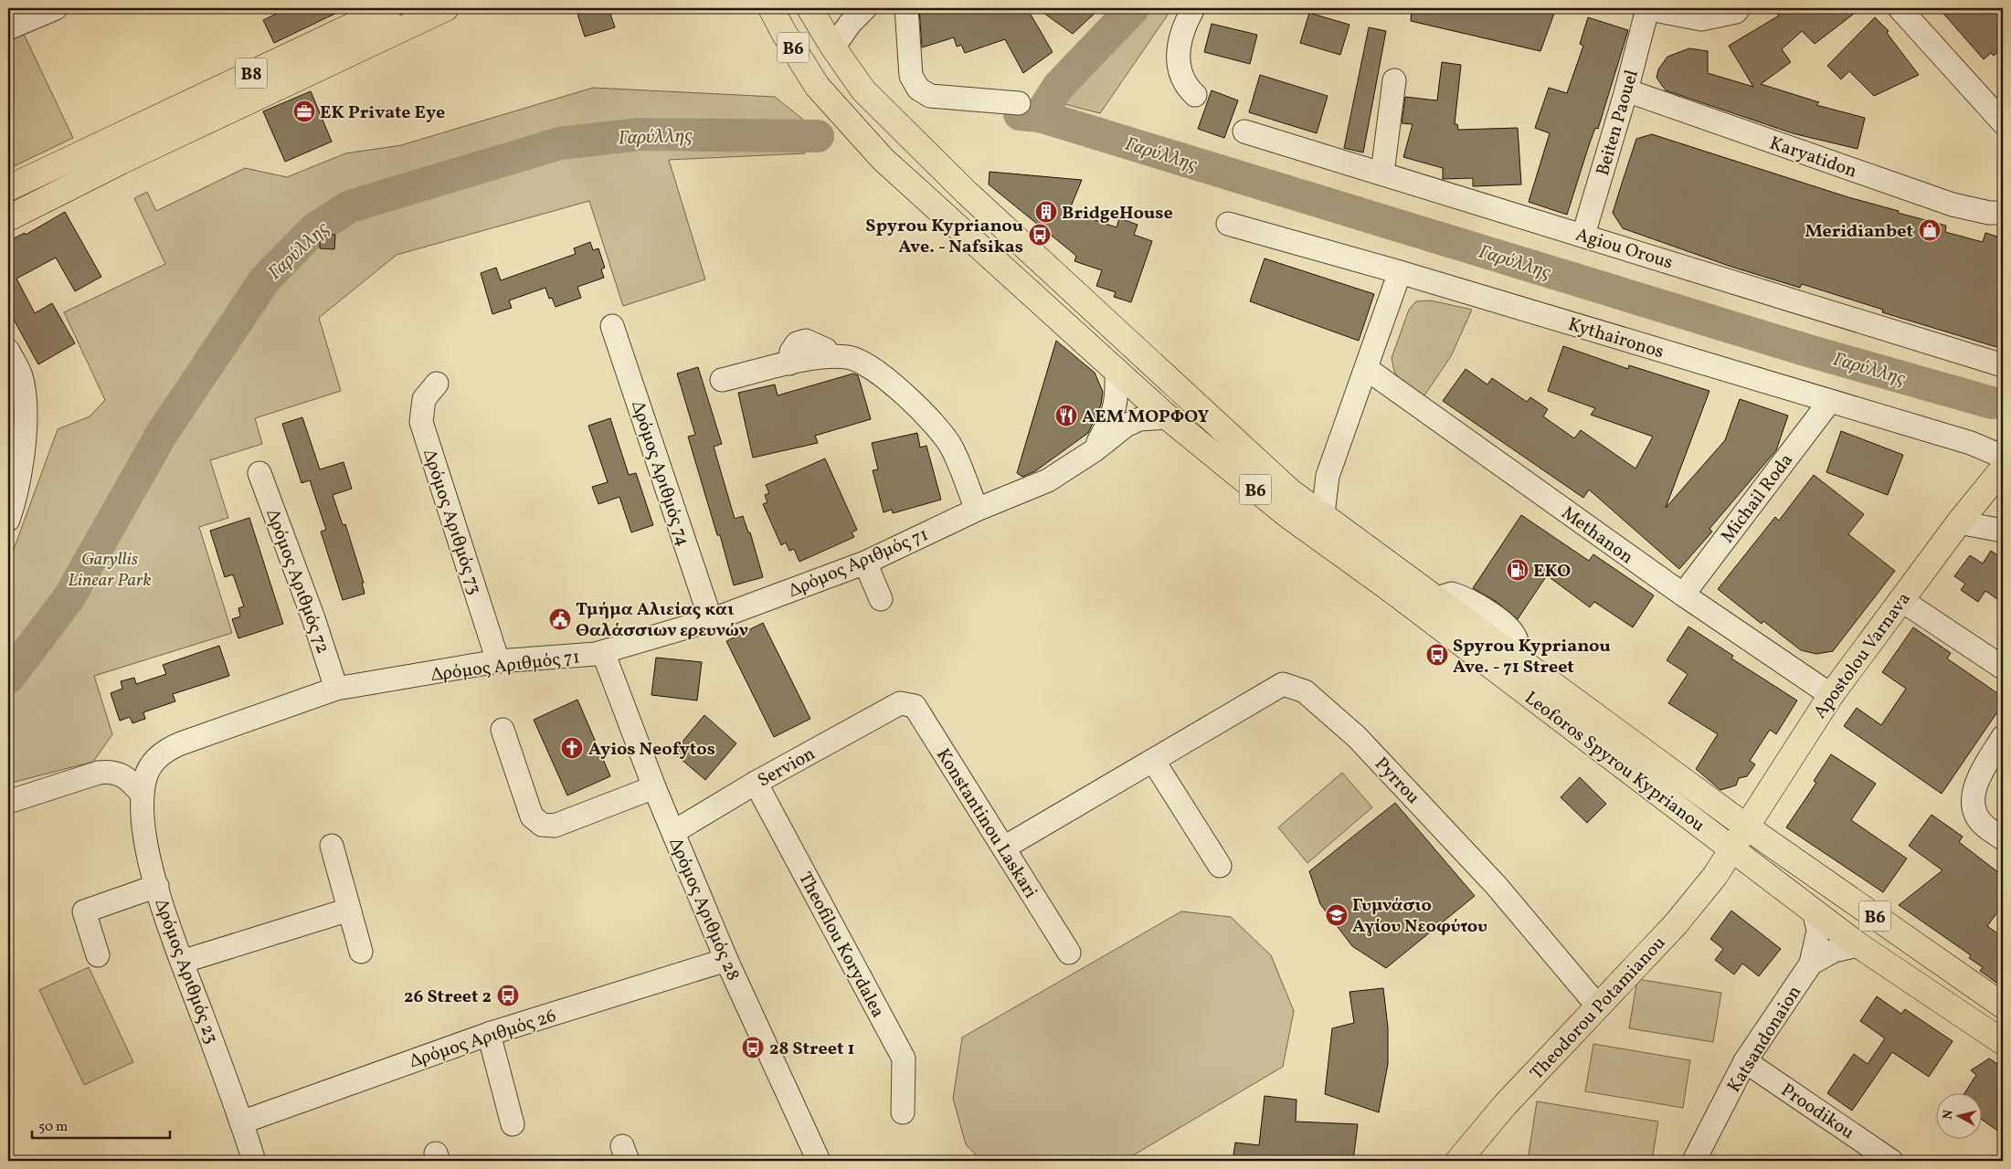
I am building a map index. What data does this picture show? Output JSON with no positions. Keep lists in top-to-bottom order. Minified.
{"streets":{"main road":["B6","B8","Apostolou Varnava","Leoforos Spyrou Kyprianou","Theodorou Potamianou"],"street":["Beiten Paouel","Karyatidon","Agiou Orous","Kythaironos","Δρόμος Αριθμός 74","Michail Roda","Δρόμος Αριθμός 73","Methanon","Δρόμος Αριθμός 71","Δρόμος Αριθμός 72","Servion","Pyrrou","Konstantinou Laskari","Δρόμος Αριθμός 28","Theofilou Korydalea","Δρόμος Αριθμός 23","Δρόμος Αριθμός 26","Katsandonaion","Proodikou"]},"crossings":[["Beiten Paouel","Karyatidon"],["Beiten Paouel","Agiou Orous"],["Kythaironos","Michail Roda"],["Δρόμος Αριθμός 74","Δρόμος Αριθμός 71"],["Michail Roda","Methanon"],["Δρόμος Αριθμός 73","Δρόμος Αριθμός 71"],["Methanon","Apostolou Varnava"],["Δρόμος Αριθμός 71","Δρόμος Αριθμός 72"],["Δρόμος Αριθμός 71","Leoforos Spyrou Kyprianou"],["Δρόμος Αριθμός 71","Δρόμος Αριθμός 28"],["Δρόμος Αριθμός 71","Δρόμος Αριθμός 23"],["Apostolou Varnava","Leoforos Spyrou Kyprianou"],["Apostolou Varnava","Theodorou Potamianou"],["Leoforos Spyrou Kyprianou","Theodorou Potamianou"],["Leoforos Spyrou Kyprianou","Katsandonaion"],["Servion","Konstantinou Laskari"],["Servion","Δρόμος Αριθμός 28"],["Servion","Theofilou Korydalea"],["Pyrrou","Konstantinou Laskari"],["Pyrrou","Theodorou Potamianou"],["Δρόμος Αριθμός 28","Δρόμος Αριθμός 26"],["Δρόμος Αριθμός 23","Δρόμος Αριθμός 26"],["Katsandonaion","Proodikou"]],"water":["Γαρύλλης"],"parks":["Garyllis Linear Park"],"places":{"office":["EK Private Eye"],"building":["BridgeHouse"],"shop":["Meridianbet"],"bus stop":["Spyrou Kyprianou Ave. - Nafsikas","Spyrou Kyprianou Ave. - 71 Street","26 Street 2","28 Street 1"],"restaurant":["ΑΕΜ ΜΟΡΦΟΥ"],"fuel station":["EKO"],"public building":["Τμήμα Αλιείας και Θαλάσσιων ερευνών"],"church":["Ayios Neofytos"],"school or university":["Γυμνάσιο Αγίου Νεοφύτου"]},"scale_bar":"50 m","north":"left"}
